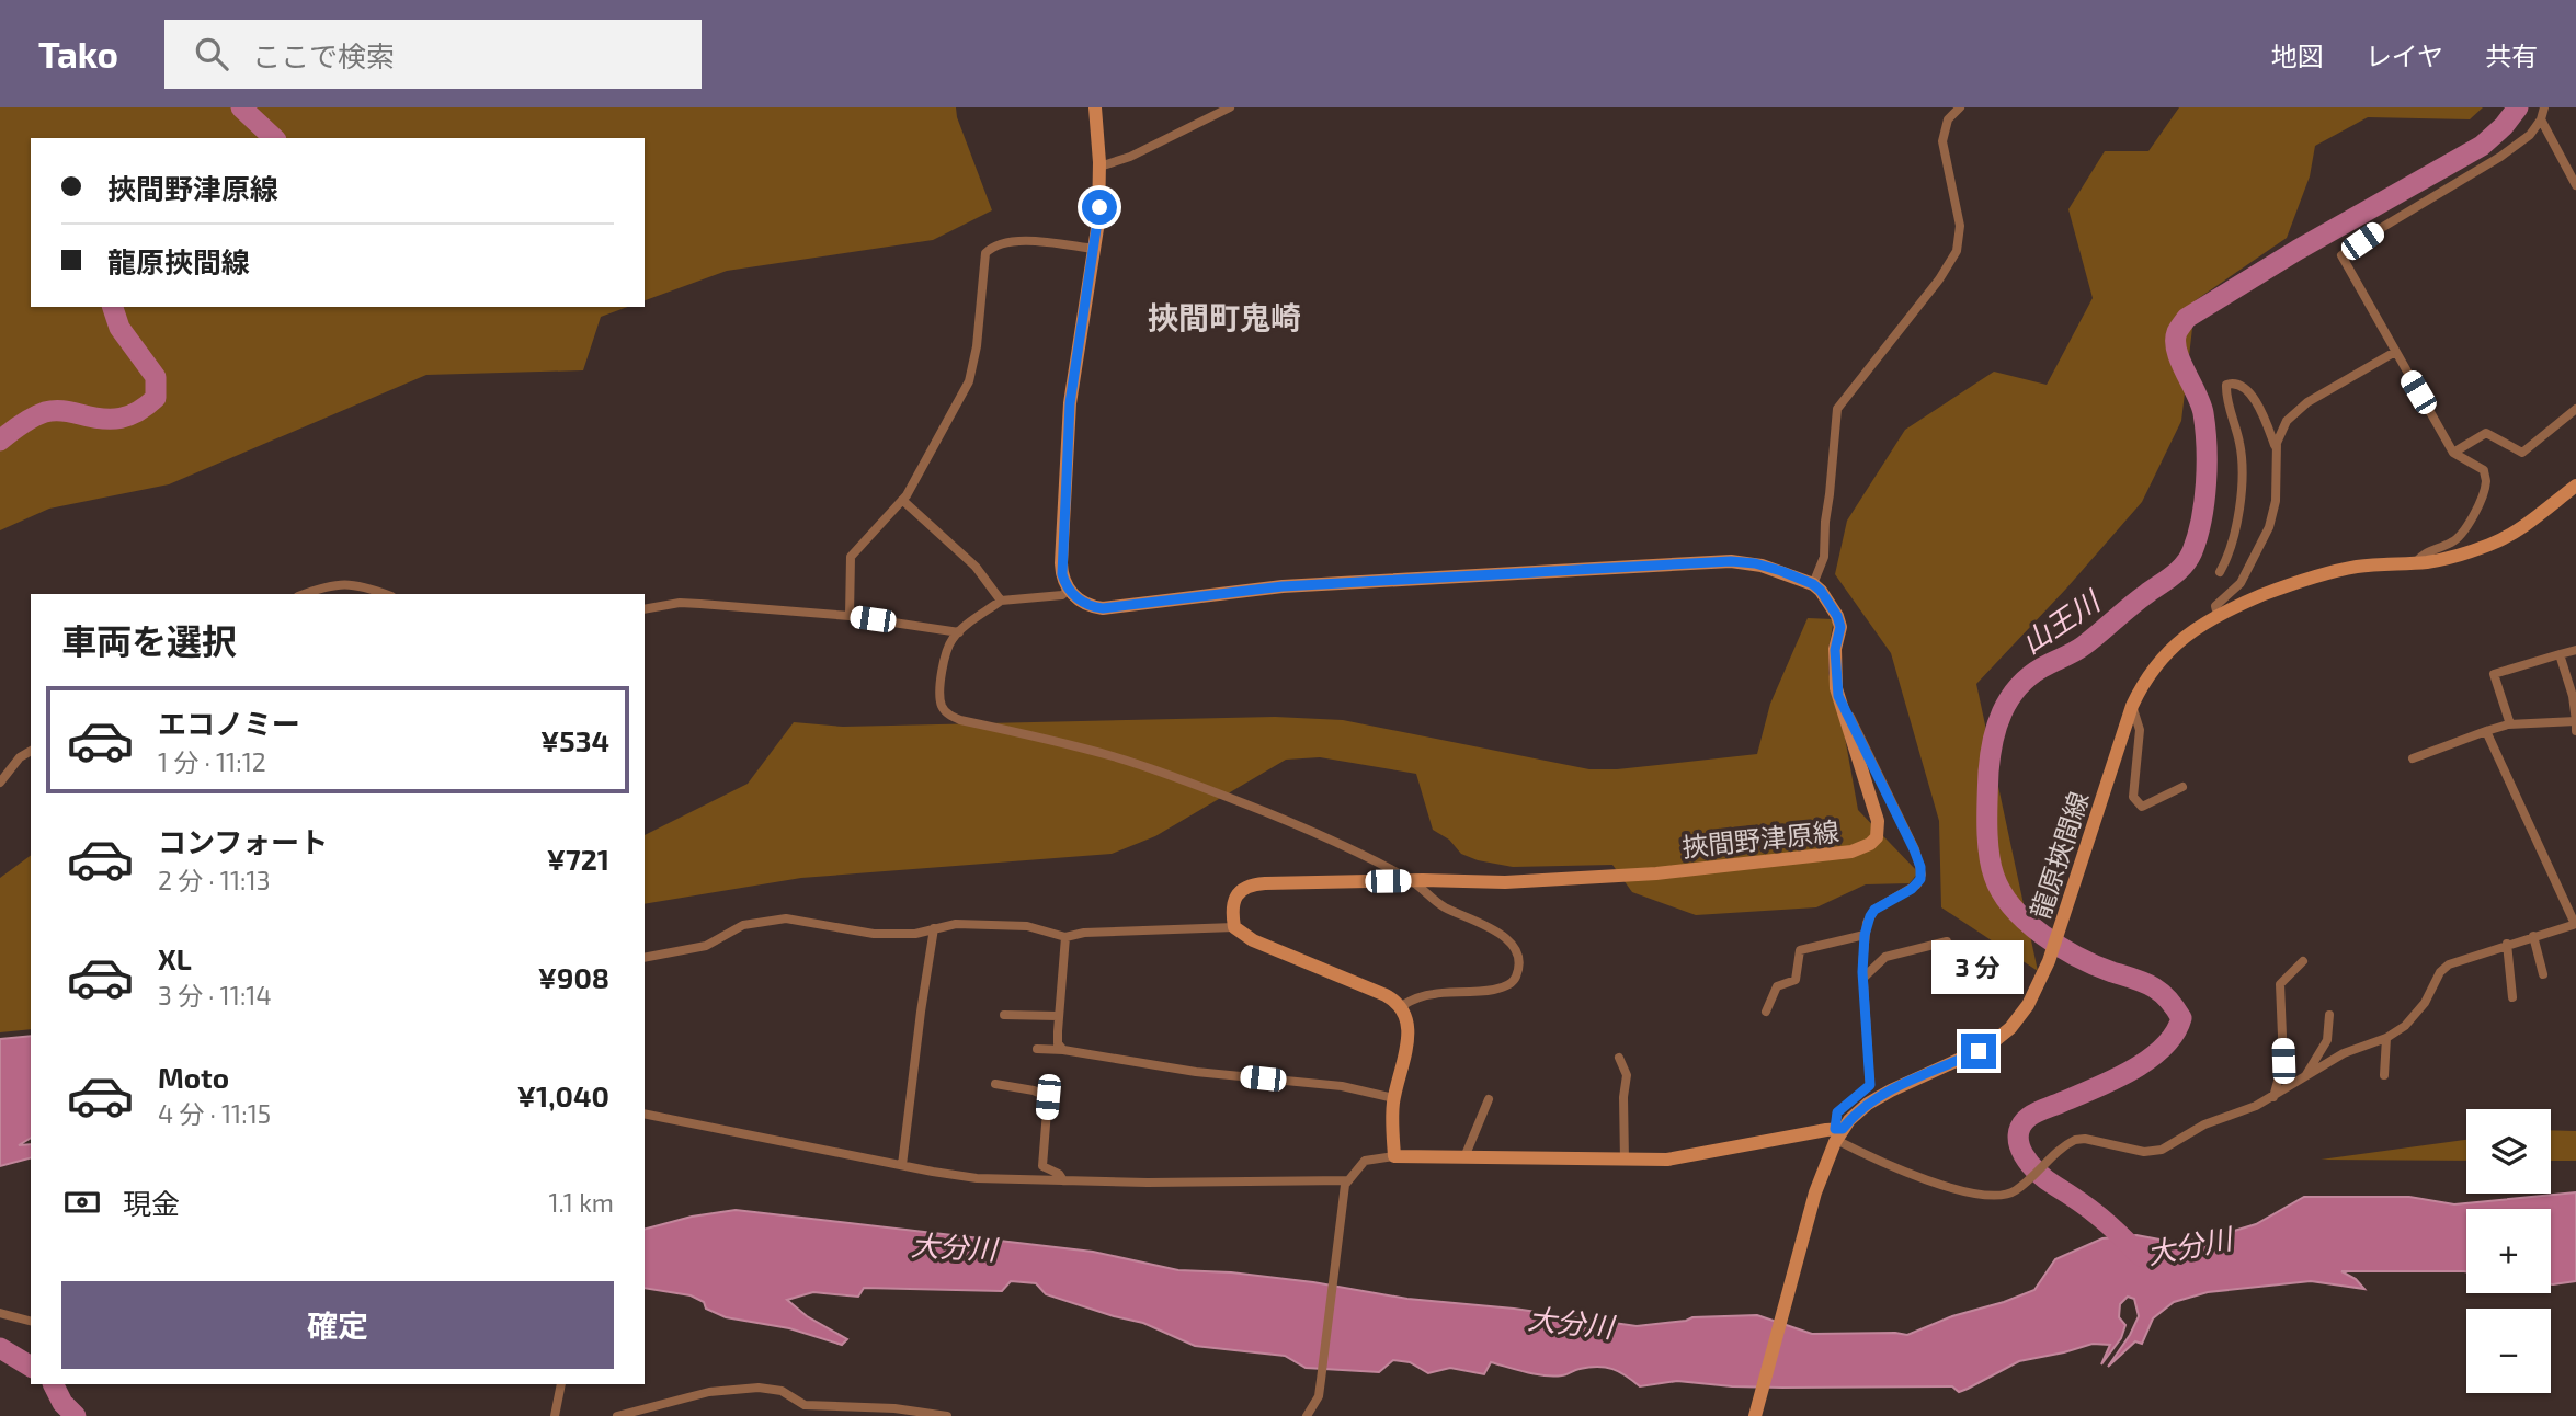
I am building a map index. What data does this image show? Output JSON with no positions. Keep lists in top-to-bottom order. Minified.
{"streets":{"main road":["挾間野津原線","龍原挾間線"]},"districts":["挾間町鬼崎"],"water":["山王川","大分川"],"page":{"header":"Tako","search":"ここで検索","nav":["地図","レイヤ","共有"],"banner":["挾間野津原線","龍原挾間線"],"heading":"車両を選択","list":[{"name":"エコノミー","note":"1 分 · 11:12","value":"¥534"},{"name":"コンフォート","note":"2 分 · 11:13","value":"¥721"},{"name":"XL","note":"3 分 · 11:14","value":"¥908"},{"name":"Moto","note":"4 分 · 11:15","value":"¥1,040"}],"bubble":"3 分","map_buttons":["+","−"],"pay":["現金","1.1 km"],"buttons":"確定"}}
